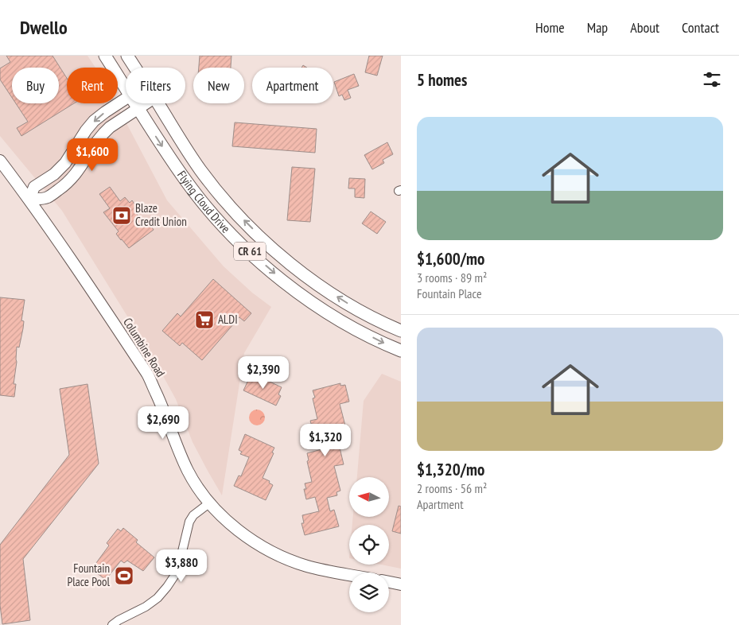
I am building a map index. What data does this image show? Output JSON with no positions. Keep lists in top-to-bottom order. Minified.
{"streets":{"main road":["Flying Cloud Drive","CR 61"],"street":["Columbine Road"]},"places":{"bank":["Blaze Credit Union"],"supermarket":["ALDI"],"sports":["Fountain Place Pool"]},"north":"left","page":{"header":"Dwello","nav":["Home","Map","About","Contact"],"heading":"5 homes","chip":["Buy","Rent","Filters","New","Apartment"],"list":[{"name":"$1,600/mo","note":"3 rooms · 89 m² · Fountain Place"},{"name":"$1,320/mo","note":"2 rooms · 56 m² · Apartment"}],"price":["$1,600","$2,390","$2,690","$1,320","$3,880"]}}
